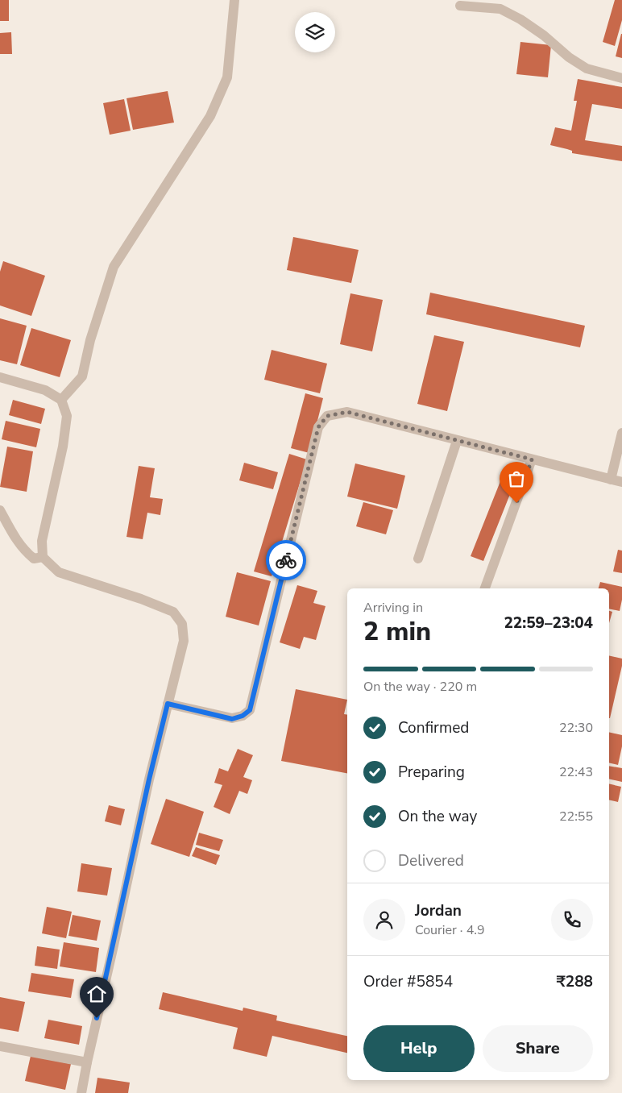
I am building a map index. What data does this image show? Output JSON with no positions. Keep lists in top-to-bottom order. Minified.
{"page":{"heading":["2 min","Arriving in","22:59–23:04"],"panel":["Jordan","Courier · 4.9","Order #5854","₹288"],"bar":"On the way · 220 m","list":[["Confirmed","22:30"],["Preparing","22:43"],["On the way","22:55"],"Delivered"],"buttons":["Help","Share"]}}
